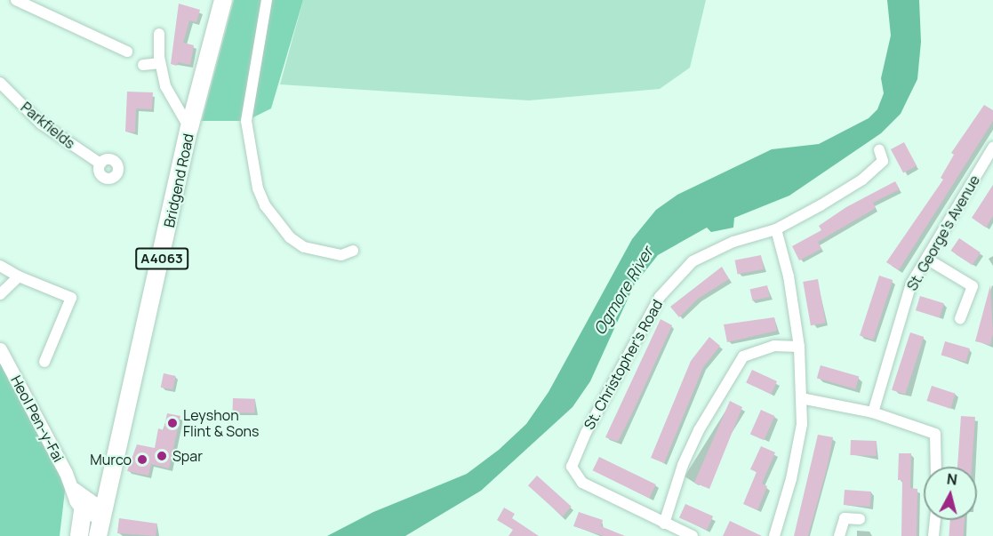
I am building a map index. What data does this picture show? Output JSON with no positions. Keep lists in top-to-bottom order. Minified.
{"streets":{"main road":["Bridgend Road","A4063"],"street":["Parkfields","St. George's Avenue","St. Christopher's Road","Heol Pen-y-Fai"]},"crossings":[["Bridgend Road","A4063"],["Bridgend Road","Heol Pen-y-Fai"],["A4063","Heol Pen-y-Fai"]],"water":["Ogmore River"],"places":["Leyshon Flint & Sons","Spar","Murco"],"north":"top"}
